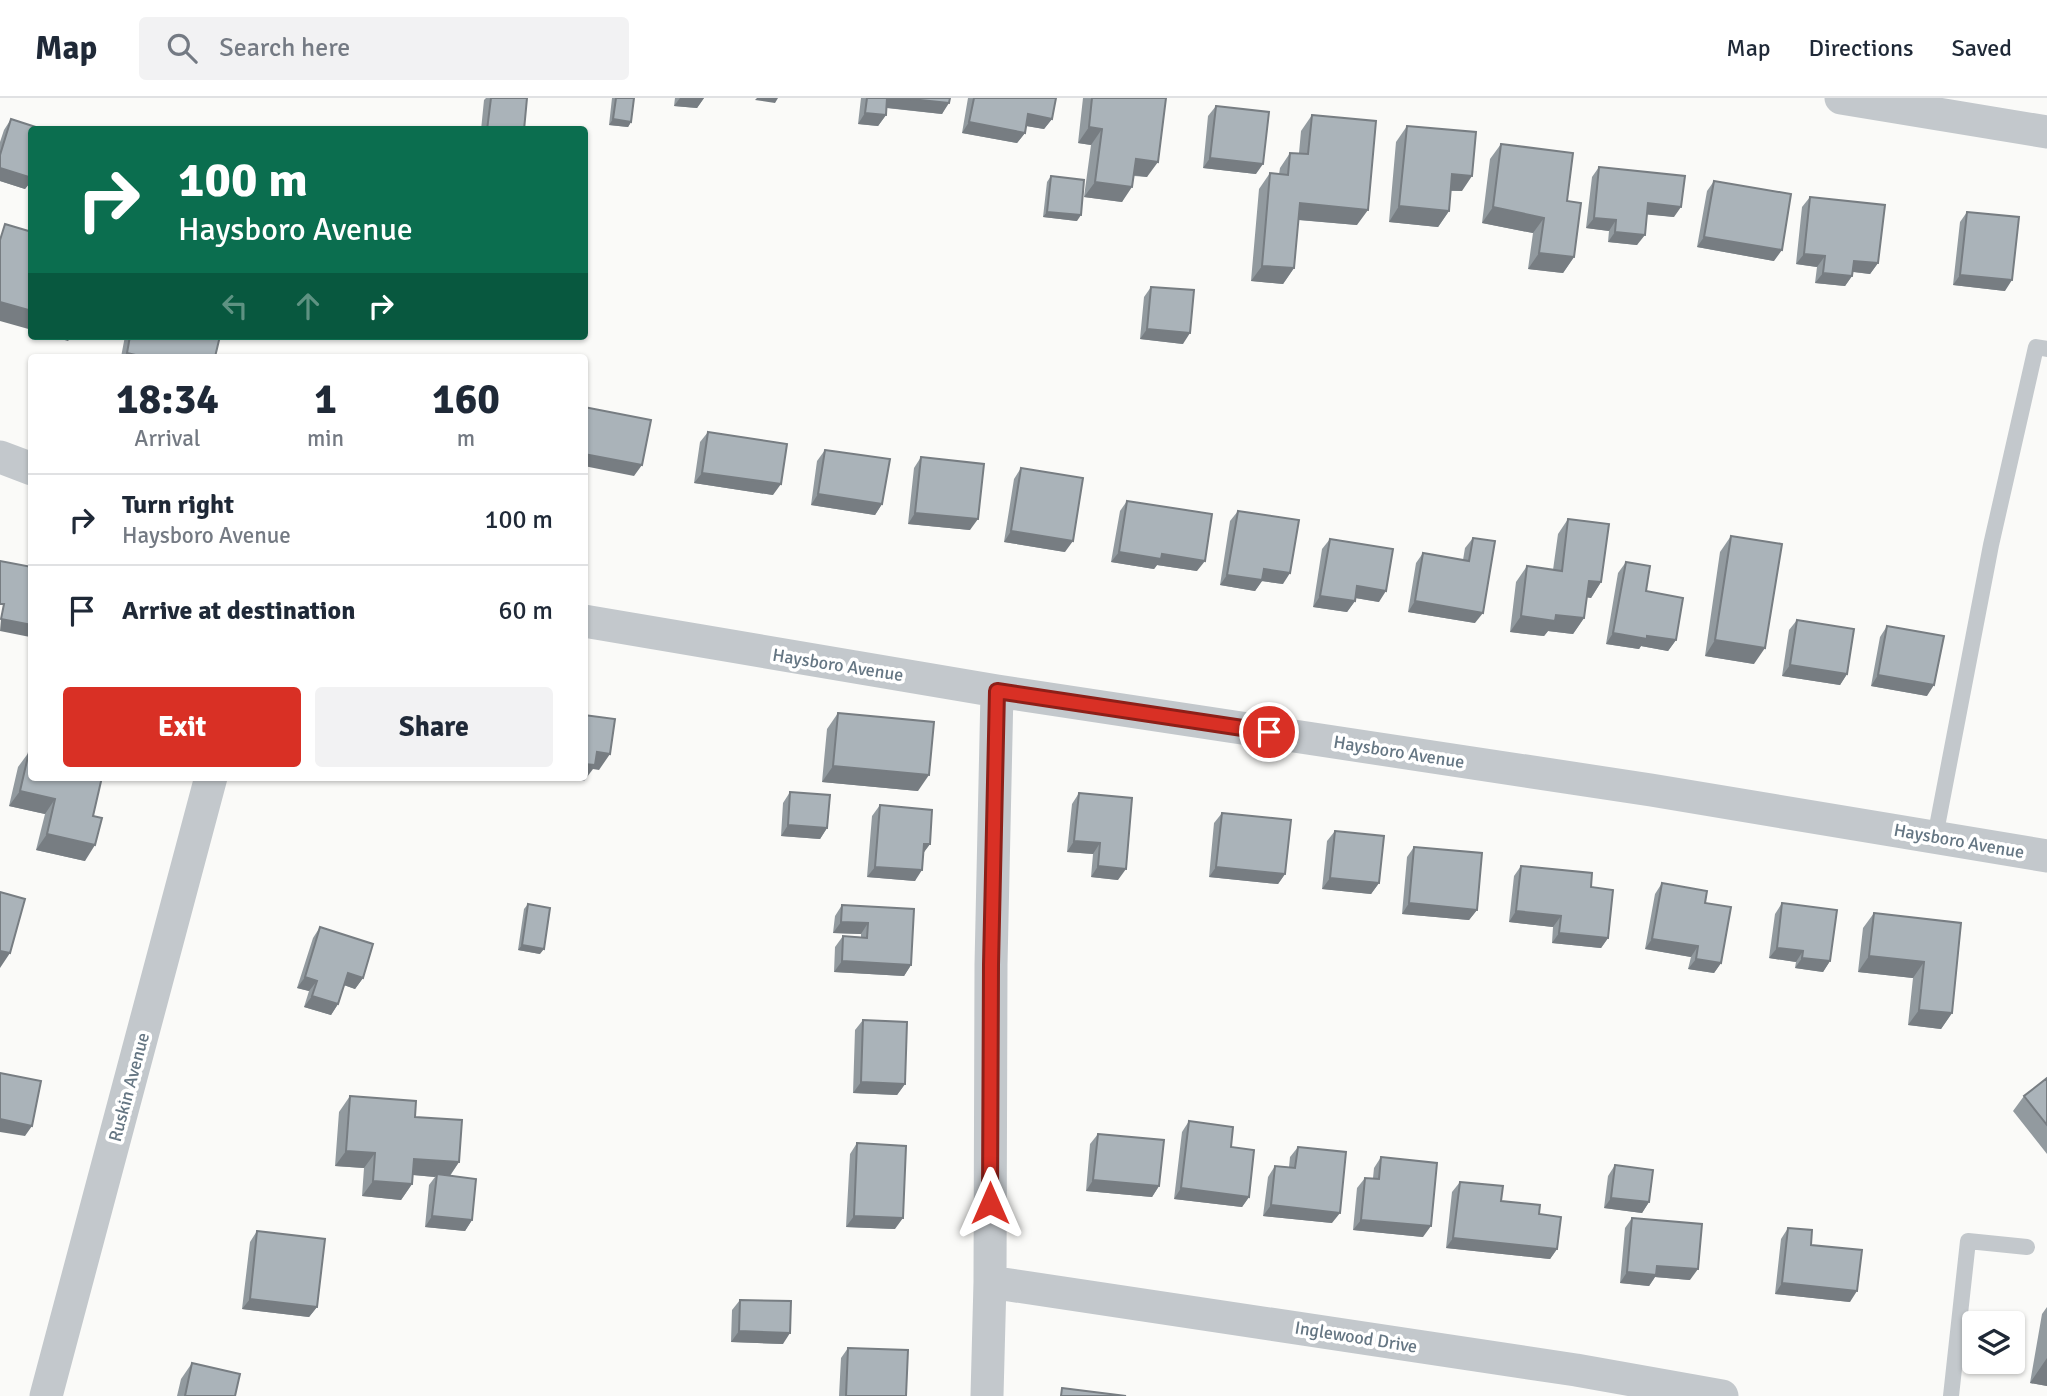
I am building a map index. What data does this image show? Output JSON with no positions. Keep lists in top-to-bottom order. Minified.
{"streets":{"street":["Haysboro Avenue","Ruskin Avenue","Inglewood Drive"]},"page":{"header":"Map","search":"Search here","nav":["Map","Directions","Saved"],"turn":["100 m","Haysboro Avenue"],"eta":["18:34","Arrival","1","min","160","m"],"list":[{"name":"Turn right","note":"Haysboro Avenue","value":"100 m"},{"name":"Arrive at destination","value":"60 m"}],"buttons":["Exit","Share"]}}
